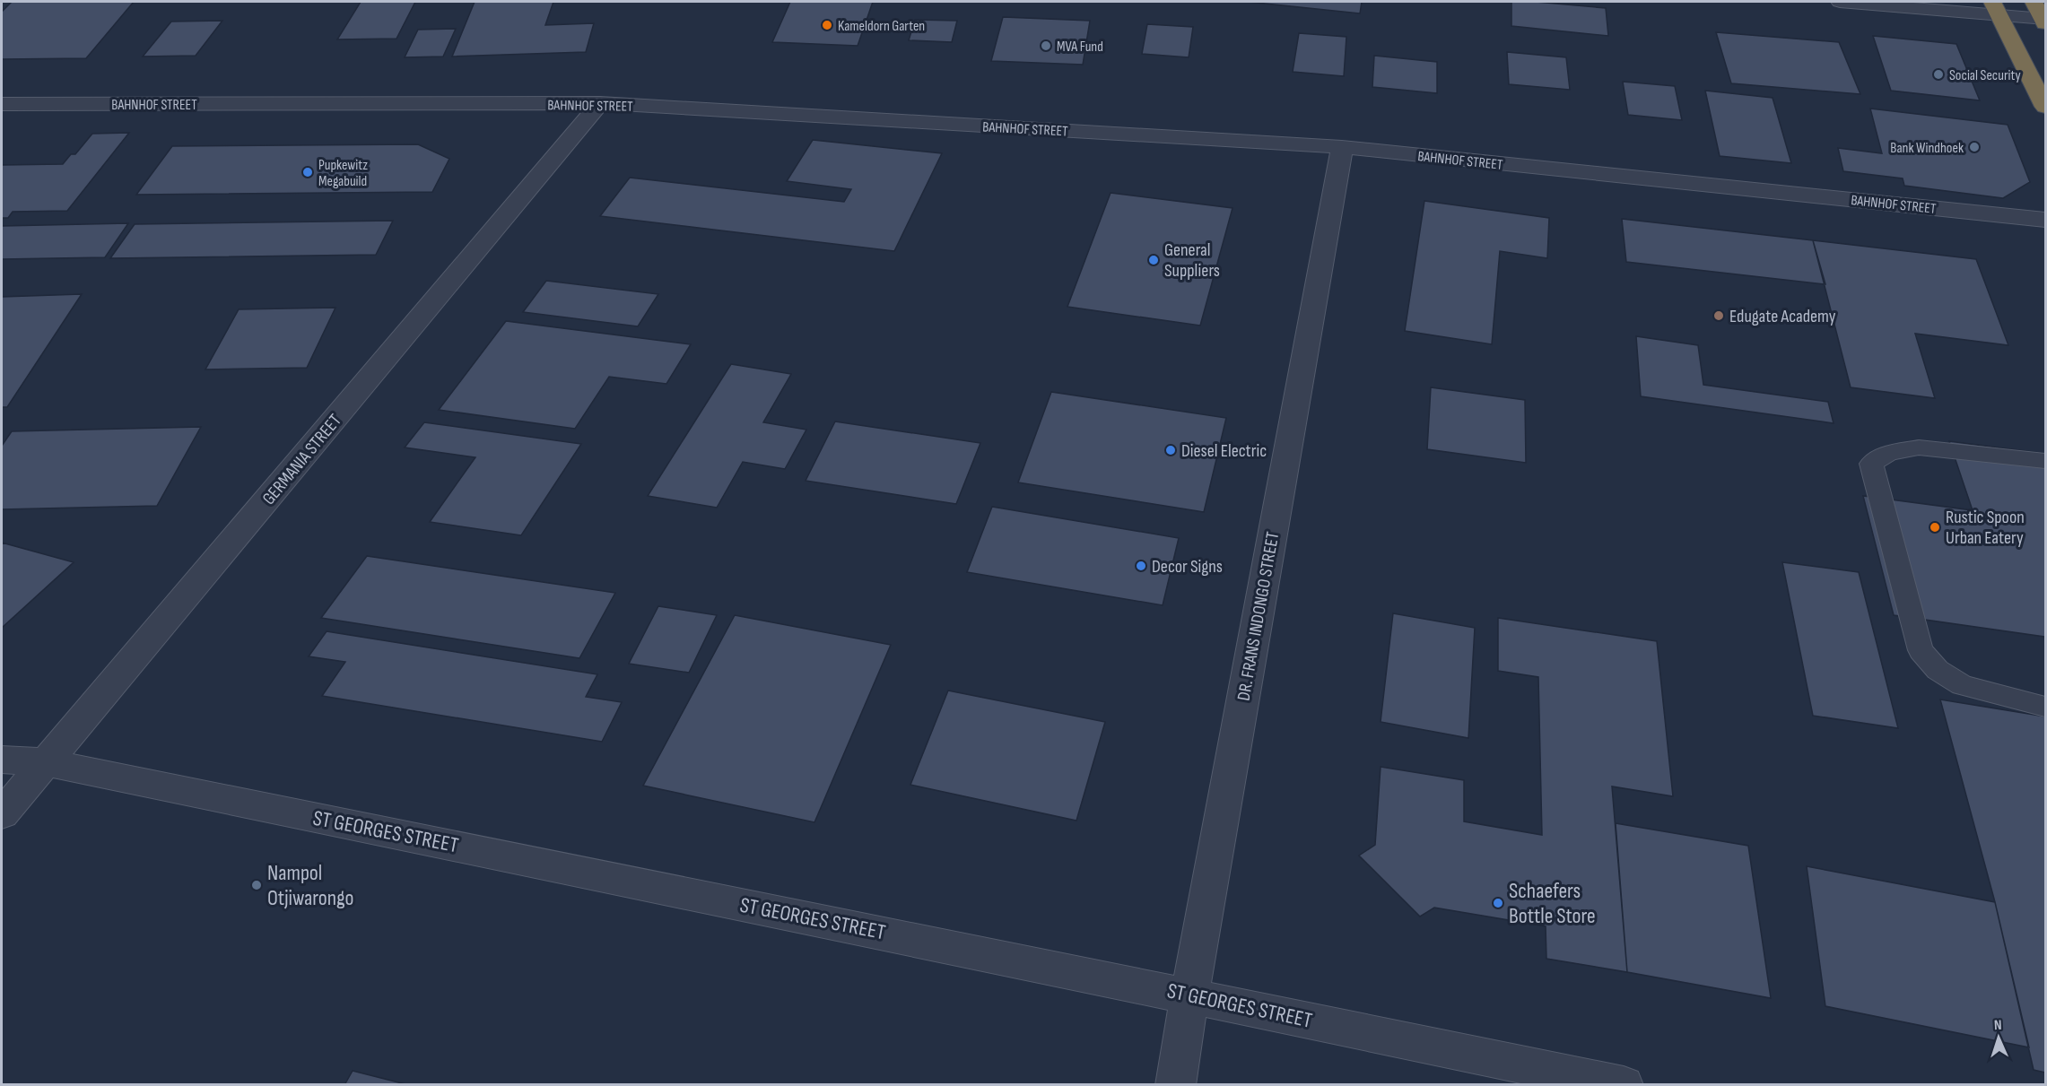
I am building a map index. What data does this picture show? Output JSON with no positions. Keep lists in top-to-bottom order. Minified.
{"streets":{"street":["BAHNHOF STREET","GERMANIA STREET","DR. FRANS INDONGO STREET","ST GEORGES STREET"]},"crossings":[["BAHNHOF STREET","GERMANIA STREET"],["BAHNHOF STREET","DR. FRANS INDONGO STREET"],["GERMANIA STREET","ST GEORGES STREET"],["DR. FRANS INDONGO STREET","ST GEORGES STREET"]],"places":["Kameldorn Garten","MVA Fund","Social Security","Bank Windhoek","Pupkewitz Megabuild","General Suppliers","Edugate Academy","Diesel Electric","Rustic Spoon Urban Eatery","Decor Signs","Nampol Otjiwarongo","Schaefers Bottle Store"],"north":"top"}
